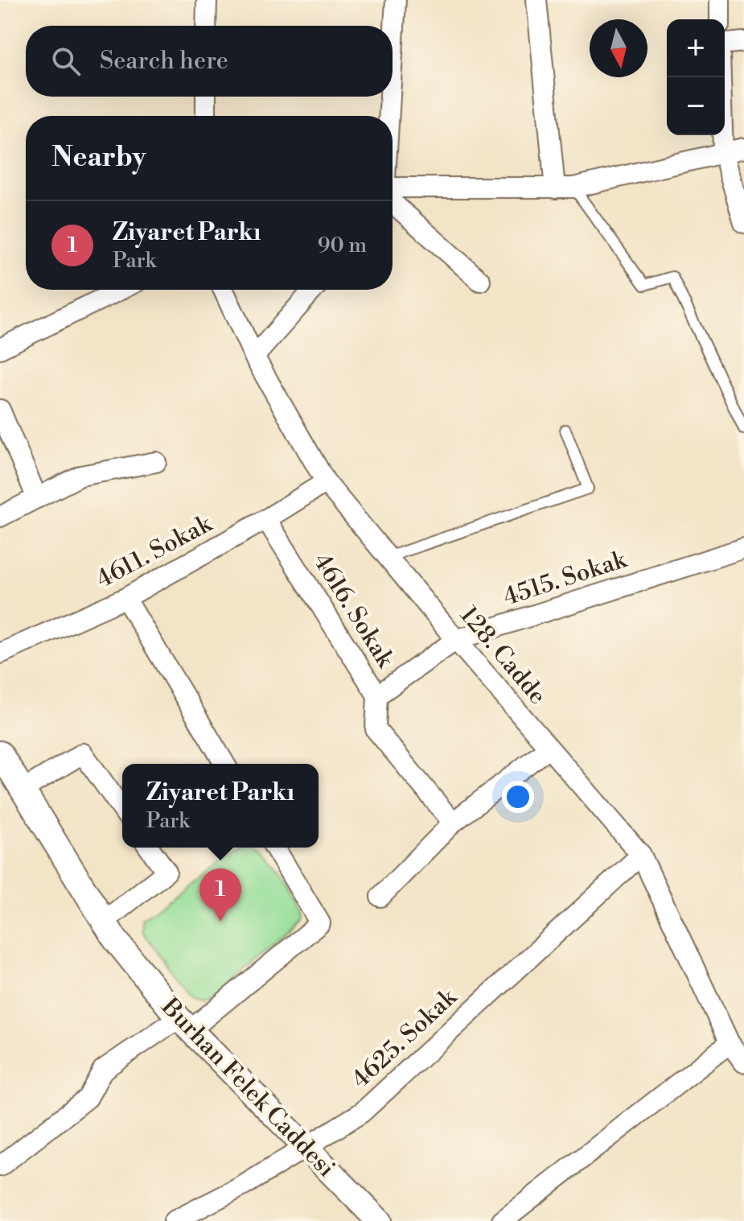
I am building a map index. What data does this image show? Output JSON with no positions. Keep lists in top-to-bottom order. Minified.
{"streets":{"street":["4611. Sokak","4515. Sokak","4616. Sokak","128. Cadde","4625. Sokak","Burhan Felek Caddesi"]},"crossings":[["4611. Sokak","4616. Sokak"],["4611. Sokak","128. Cadde"],["4515. Sokak","4616. Sokak"],["4515. Sokak","128. Cadde"],["128. Cadde","4625. Sokak"],["4625. Sokak","Burhan Felek Caddesi"]],"north":"bottom","page":{"map_buttons":["+","−"],"search":"Search here","heading":"Nearby","list":[{"mark":"1","name":"Ziyaret Parkı","note":"Park","value":"90 m"}],"popup":["Ziyaret Parkı","Park"],"pins":"1"}}
